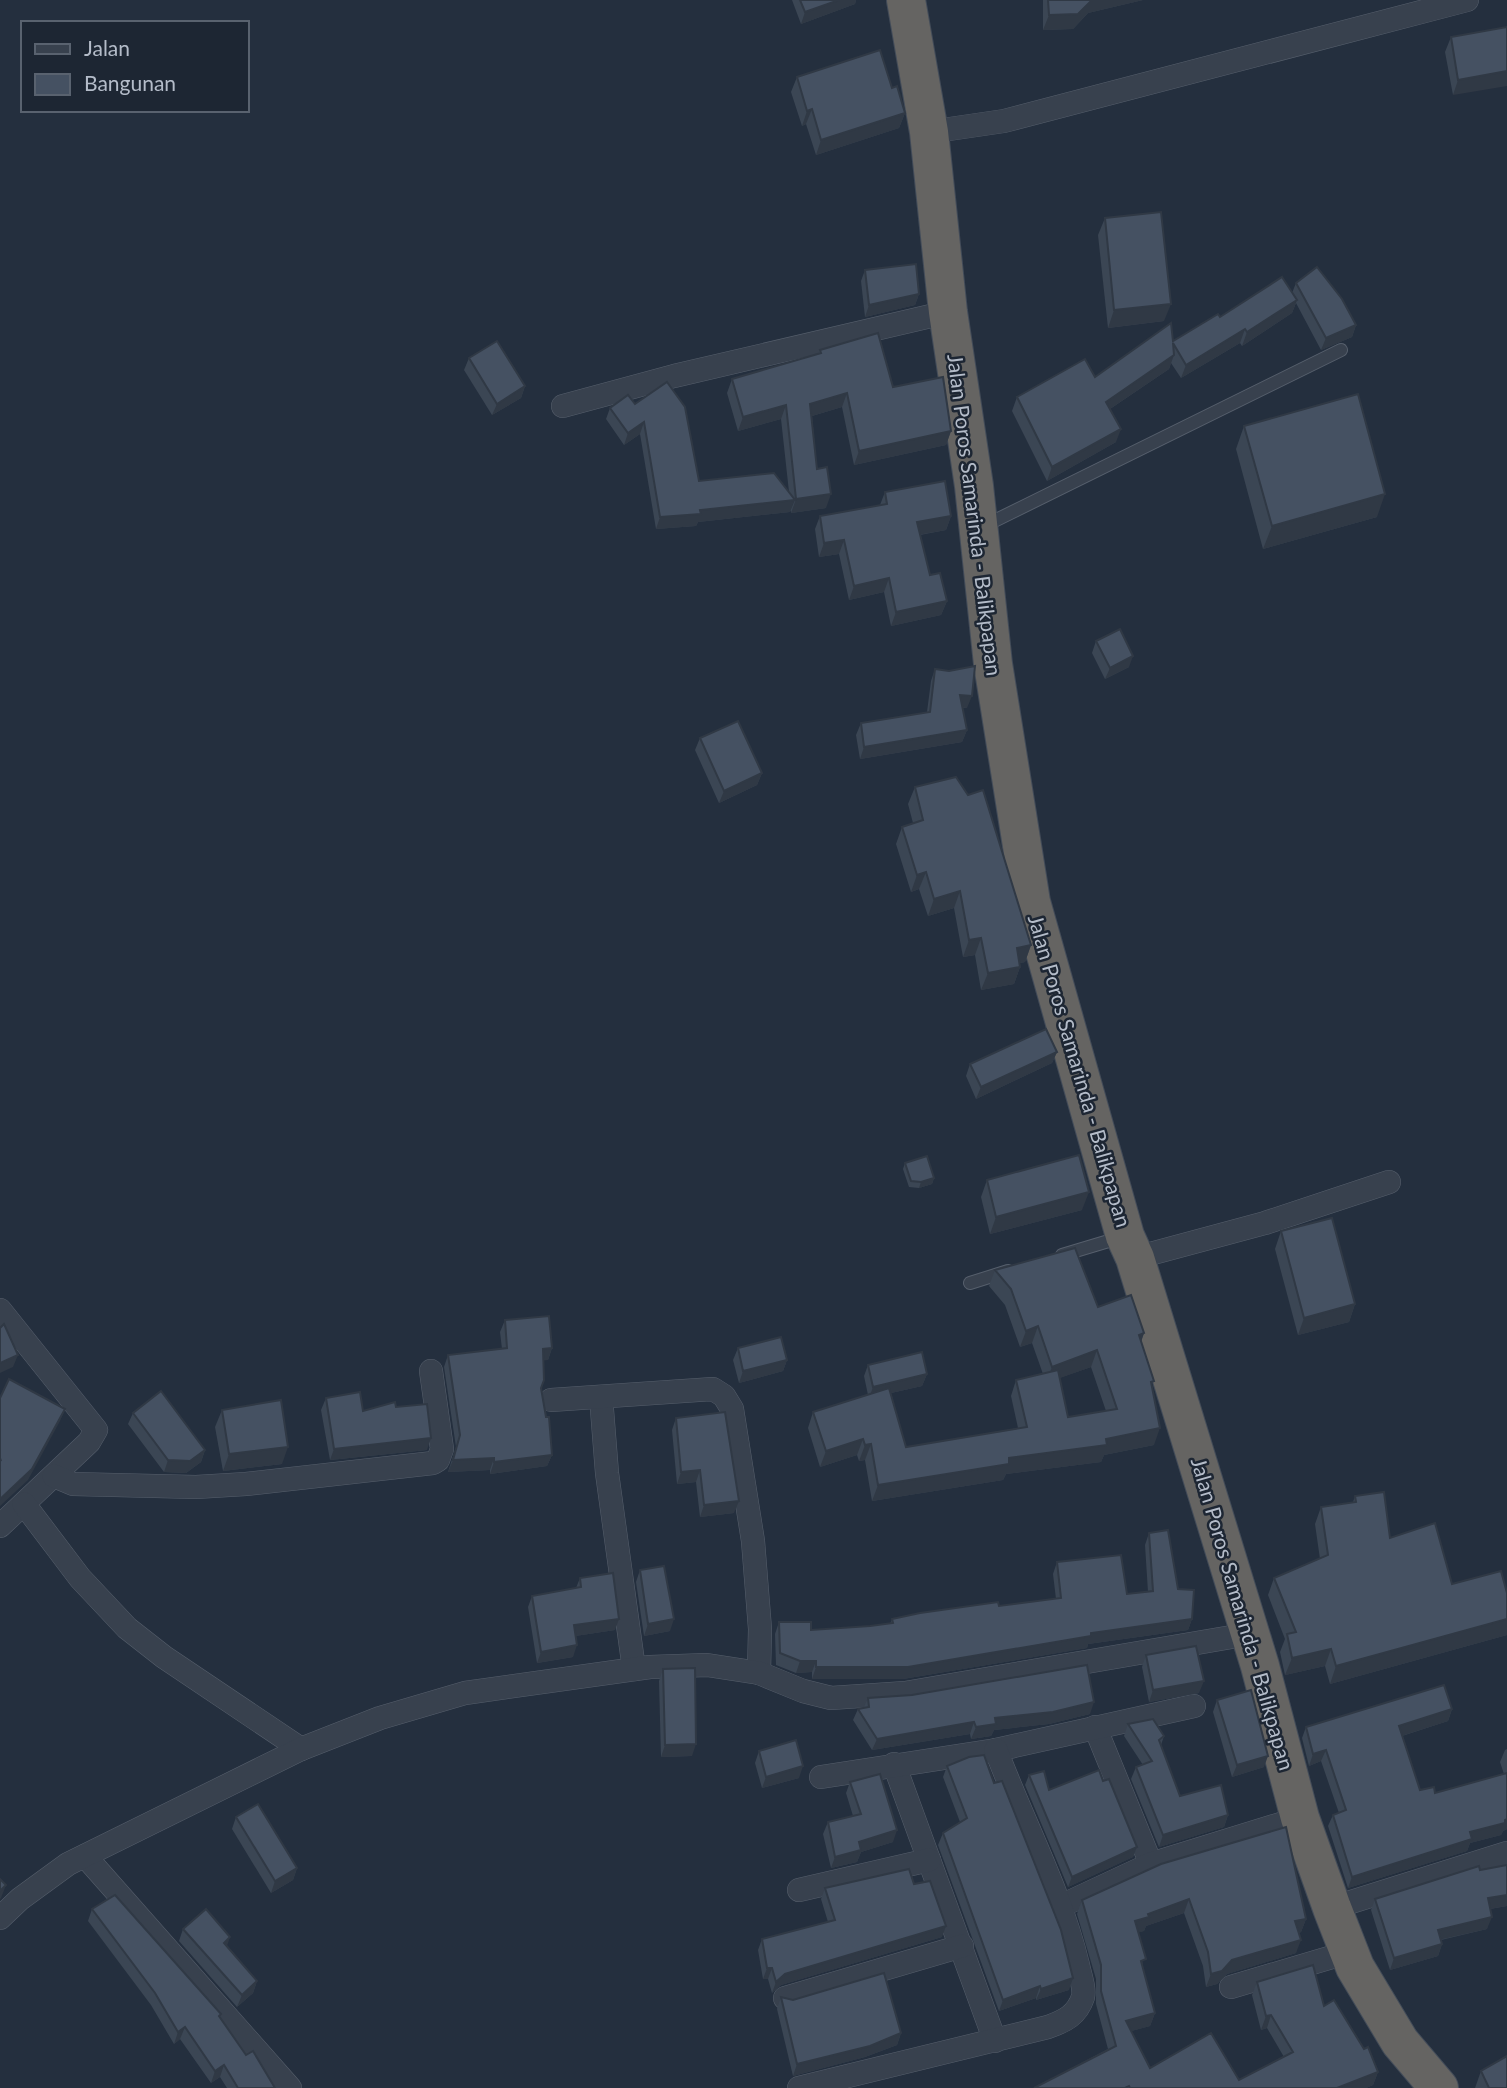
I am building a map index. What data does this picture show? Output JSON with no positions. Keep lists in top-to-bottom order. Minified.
{"streets":{"highway":["Jalan Poros Samarinda - Balikpapan"]},"legend":["Jalan","Bangunan"]}
